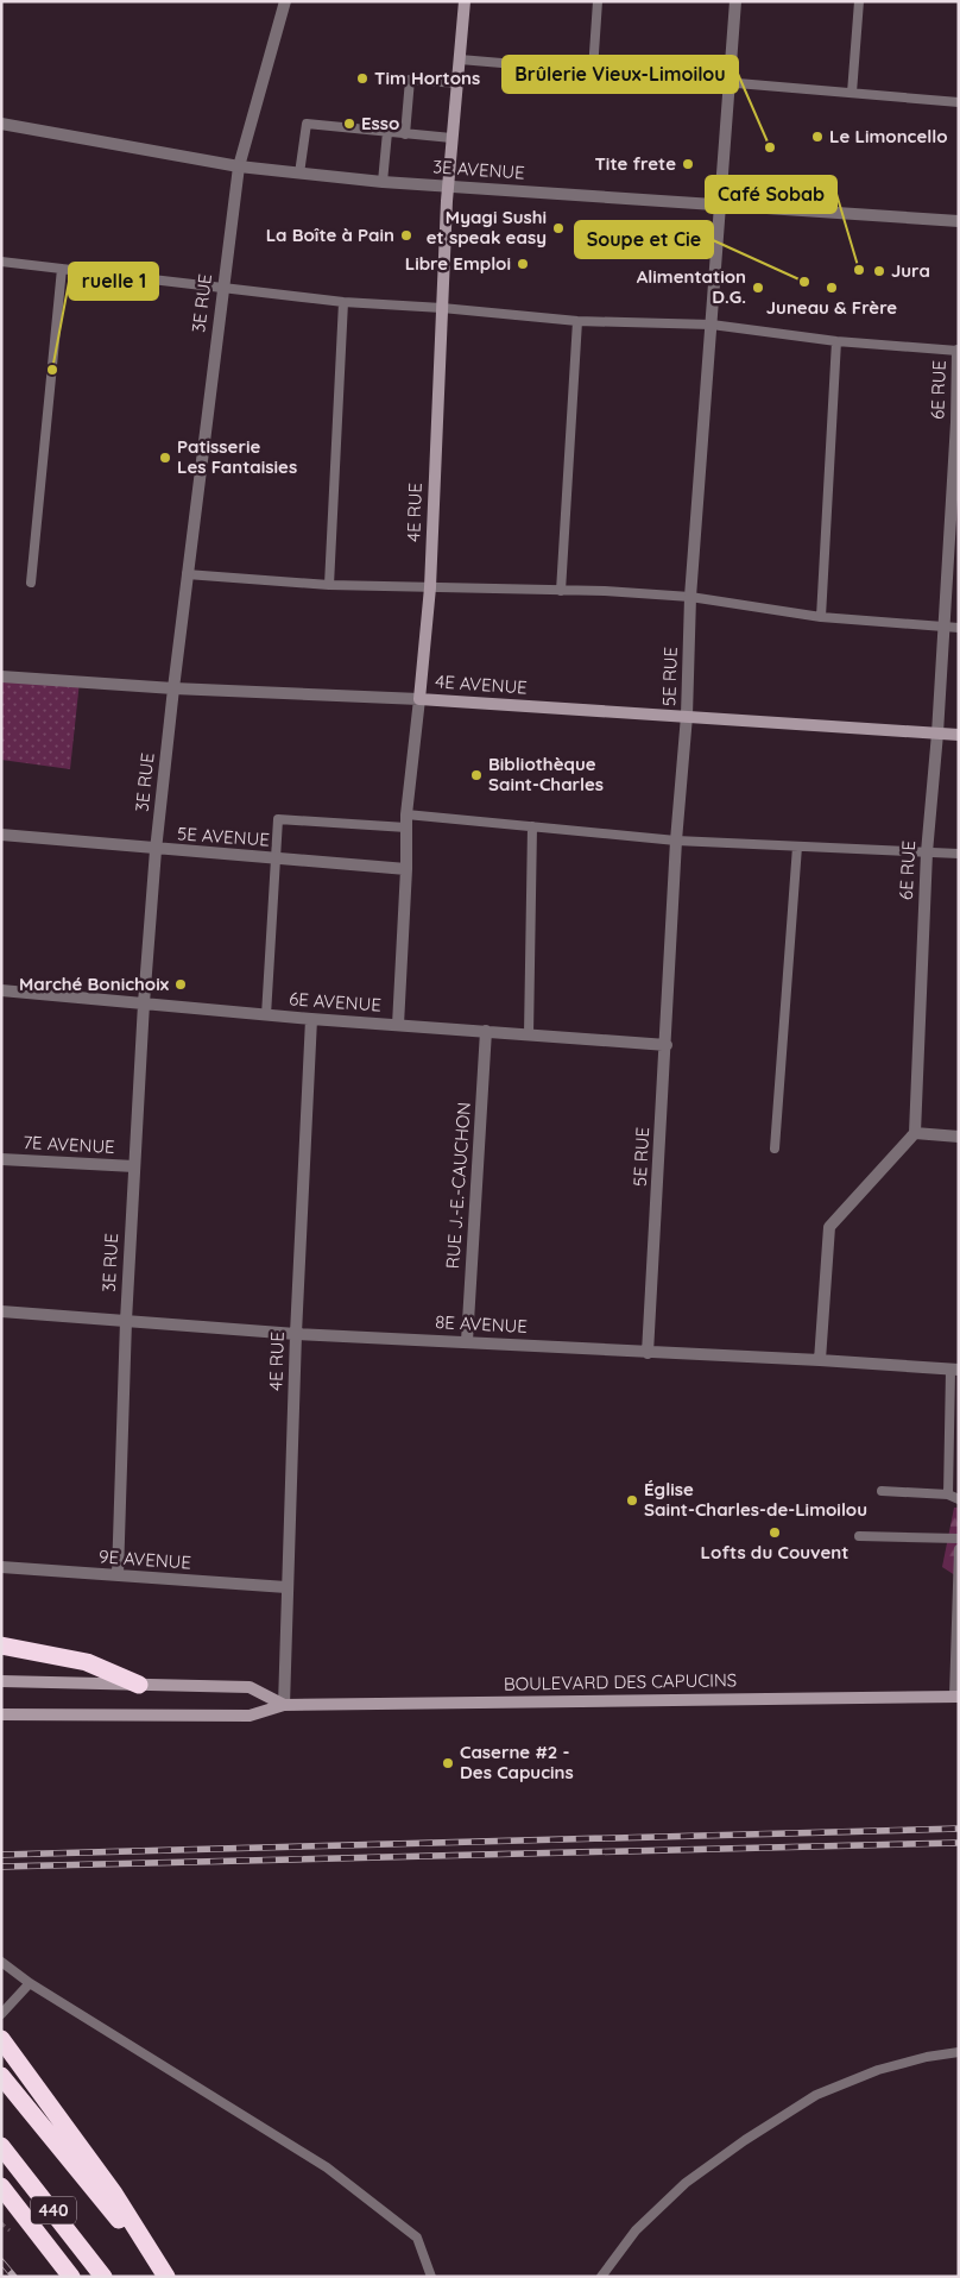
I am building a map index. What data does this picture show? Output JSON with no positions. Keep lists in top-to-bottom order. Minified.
{"streets":{"highway":["440"],"main road":["4E RUE","4E AVENUE","BOULEVARD DES CAPUCINS"],"street":["3E AVENUE","3E RUE","6E RUE","5E RUE","5E AVENUE","6E AVENUE","7E AVENUE","RUE J.-E.-CAUCHON","8E AVENUE","9E AVENUE"]},"crossings":[["3E AVENUE","3E RUE"],["3E AVENUE","4E RUE"],["3E AVENUE","5E RUE"],["3E RUE","4E AVENUE"],["3E RUE","5E AVENUE"],["3E RUE","6E AVENUE"],["3E RUE","7E AVENUE"],["3E RUE","8E AVENUE"],["3E RUE","9E AVENUE"],["6E RUE","4E AVENUE"],["4E RUE","4E AVENUE"],["4E RUE","5E AVENUE"],["4E RUE","6E AVENUE"],["4E RUE","8E AVENUE"],["4E RUE","9E AVENUE"],["4E RUE","BOULEVARD DES CAPUCINS"],["5E RUE","4E AVENUE"],["5E RUE","6E AVENUE"],["5E RUE","8E AVENUE"],["6E AVENUE","RUE J.-E.-CAUCHON"],["RUE J.-E.-CAUCHON","8E AVENUE"]],"places":["Tim Hortons","Esso","Le Limoncello","Brûlerie Vieux-Limoilou","Tite frete","Myagi Sushi et speak easy","La Boîte à Pain","Libre Emploi","Café Sobab","Jura","Soupe et Cie","Alimentation D.G.","Juneau & Frère","ruelle 1","Patisserie Les Fantaisies","Bibliothèque Saint-Charles","Marché Bonichoix","Église Saint-Charles-de-Limoilou","Lofts du Couvent","Caserne #2 - Des Capucins"]}
